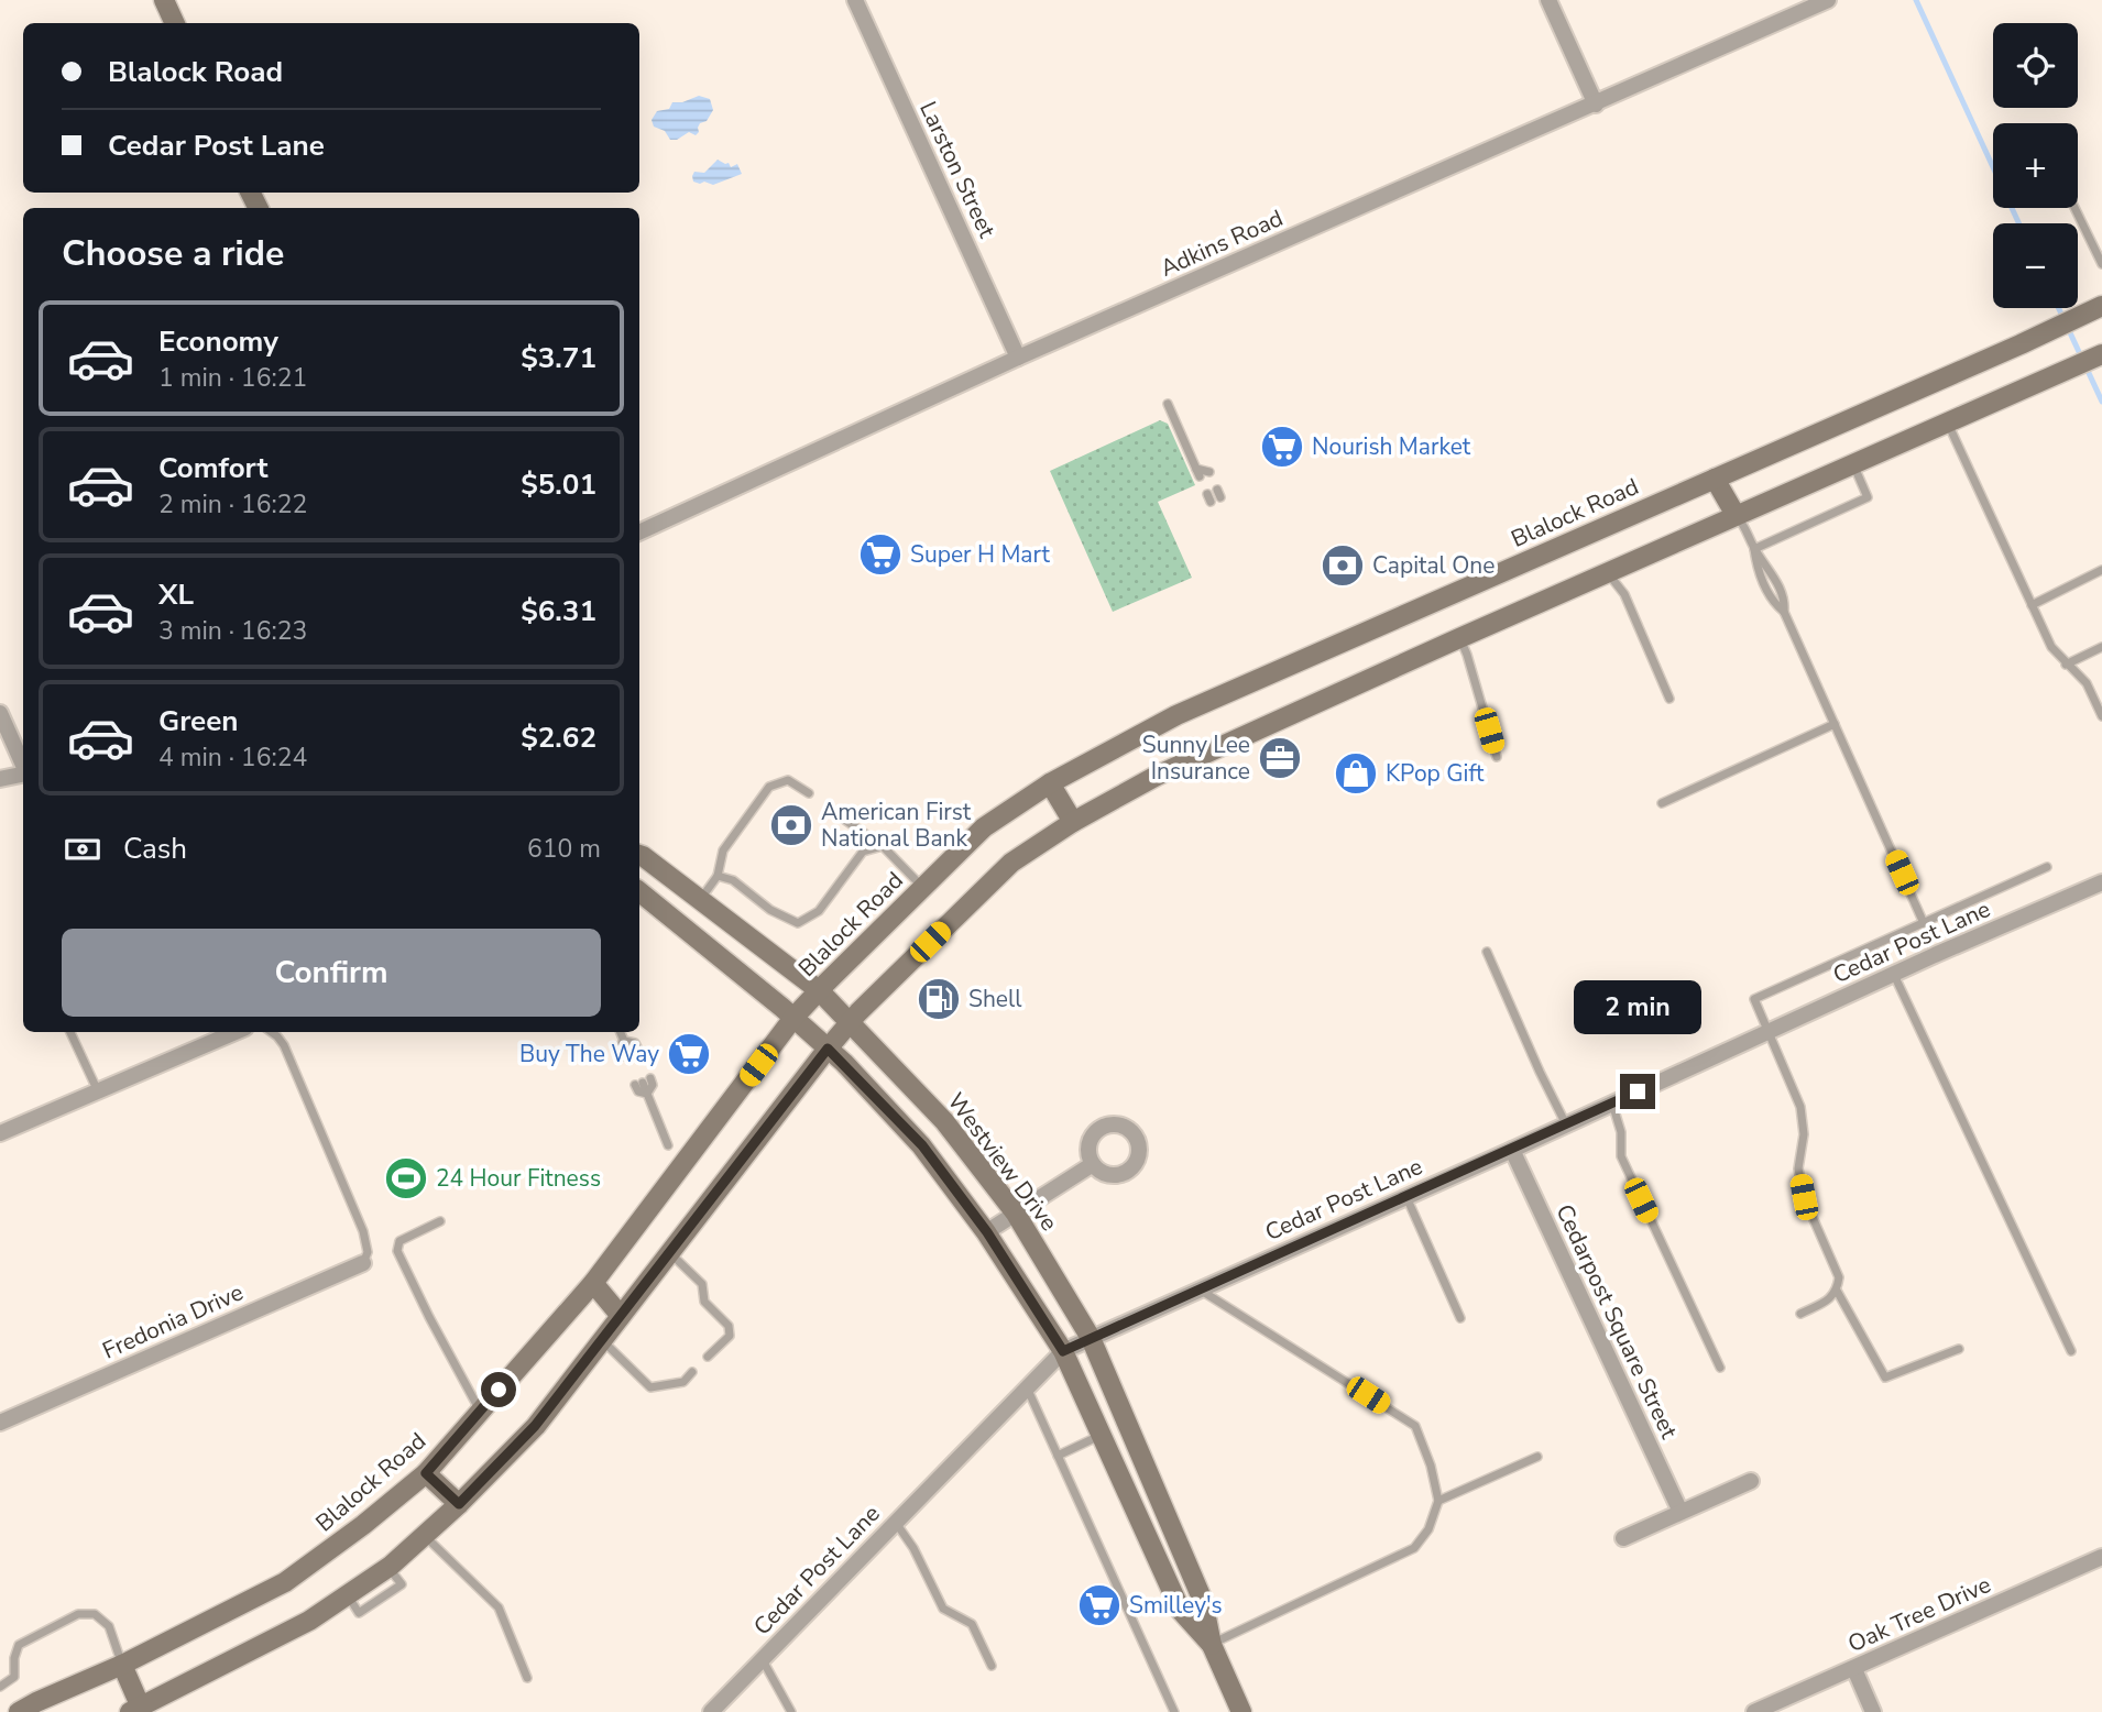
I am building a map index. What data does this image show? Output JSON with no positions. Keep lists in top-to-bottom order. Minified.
{"streets":{"main road":["Blalock Road","Westview Drive"],"street":["Larston Street","Adkins Road","Cedar Post Lane","Fredonia Drive","Cedarpost Square Street","Oak Tree Drive"]},"crossings":[["Larston Street","Adkins Road"],["Blalock Road","Westview Drive"],["Cedar Post Lane","Westview Drive"],["Cedar Post Lane","Cedarpost Square Street"]],"places":{"supermarket":["Nourish Market","Super H Mart","Buy The Way","Smilley's"],"bank":["Capital One","American First National Bank"],"office":["Sunny Lee Insurance"],"shop":["KPop Gift"],"fuel station":["Shell"],"sports":["24 Hour Fitness"]},"page":{"map_buttons":["+","−"],"banner":["Blalock Road","Cedar Post Lane"],"heading":"Choose a ride","list":[{"name":"Economy","note":"1 min · 16:21","value":"$3.71"},{"name":"Comfort","note":"2 min · 16:22","value":"$5.01"},{"name":"XL","note":"3 min · 16:23","value":"$6.31"},{"name":"Green","note":"4 min · 16:24","value":"$2.62"}],"pay":["Cash","610 m"],"buttons":"Confirm","bubble":"2 min"}}
